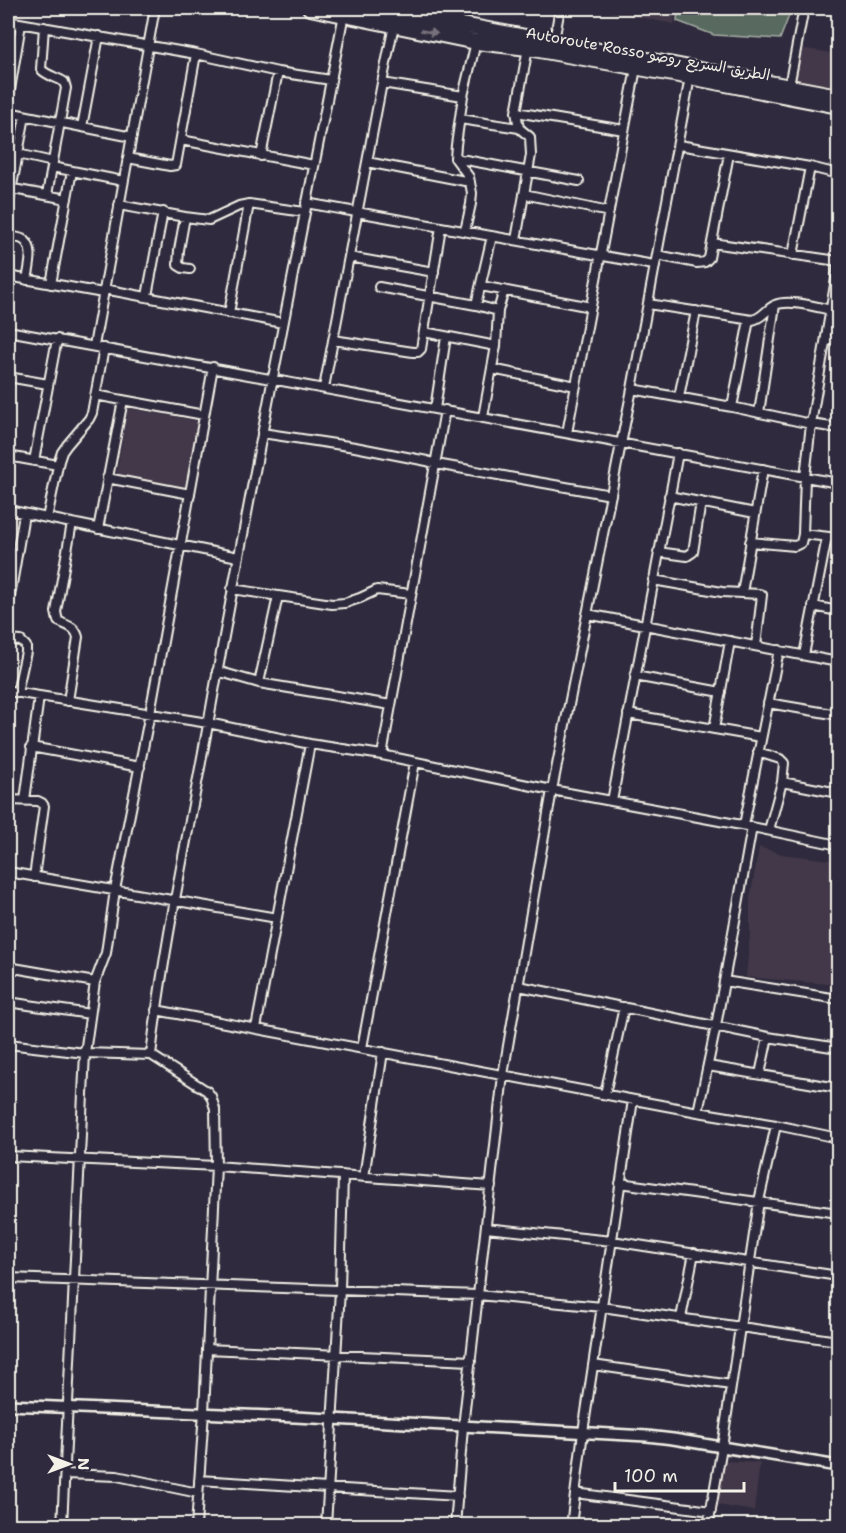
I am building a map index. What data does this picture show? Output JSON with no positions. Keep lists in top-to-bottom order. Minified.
{"streets":{"highway":["Autoroute Rosso الطريق السريع روصو"]},"scale_bar":"100 m","north":"right"}
